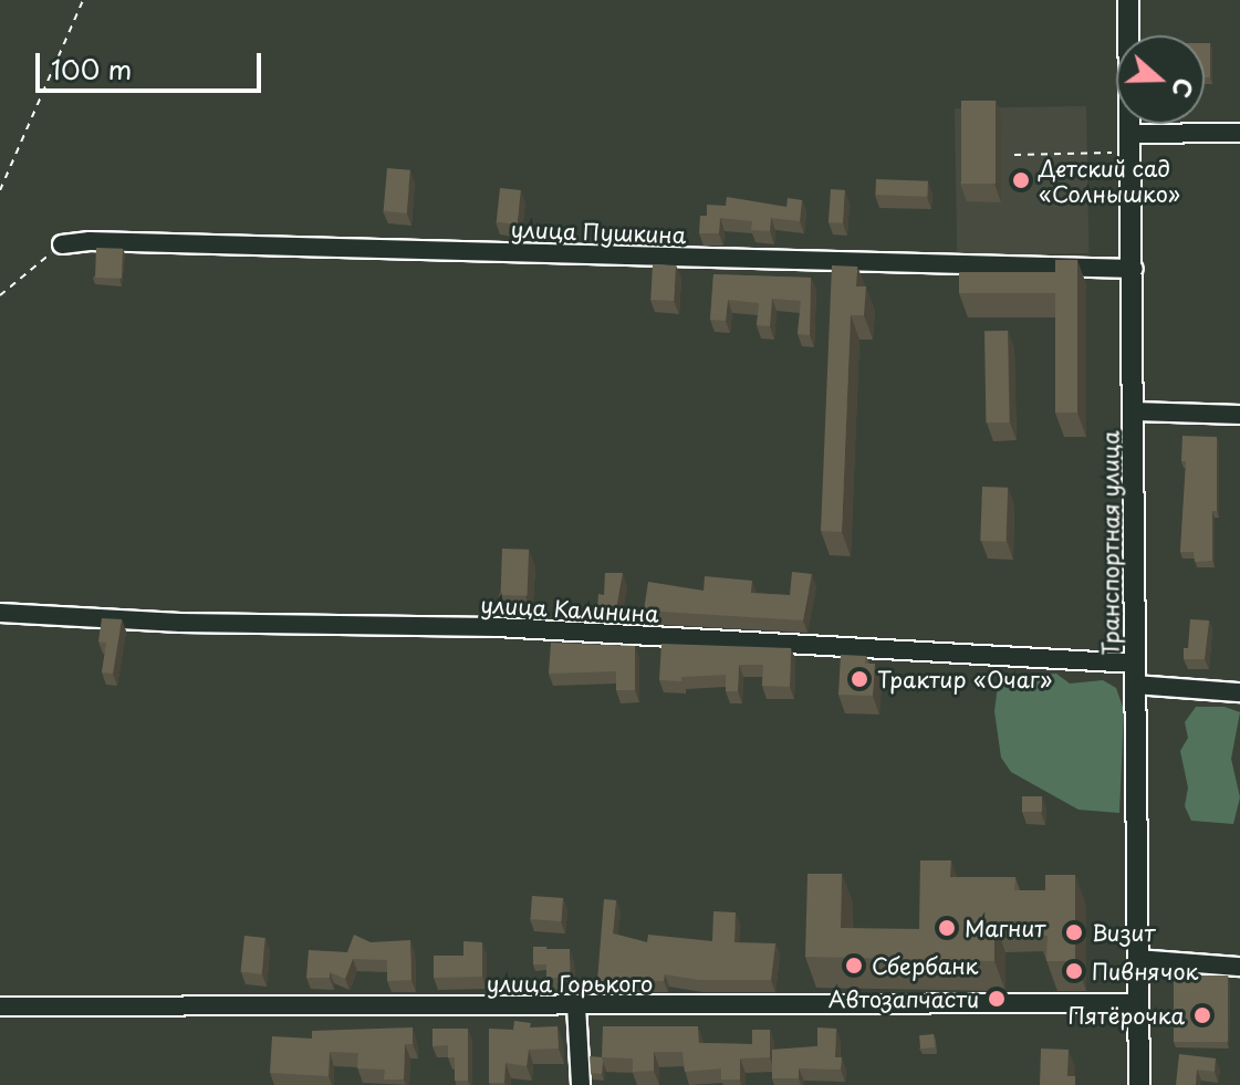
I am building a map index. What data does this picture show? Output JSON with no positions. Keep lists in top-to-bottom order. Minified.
{"streets":{"street":["улица Пушкина","Транспортная улица","улица Калинина","улица Горького"]},"crossings":[["улица Пушкина","Транспортная улица"],["Транспортная улица","улица Калинина"],["Транспортная улица","улица Горького"]],"places":["Детский сад «Солнышко»","Трактир «Очаг»","Магнит","Визит","Сбербанк","Пивнячок","Автозапчасти","Пятёрочка"],"scale_bar":"100 m","north":"right"}
